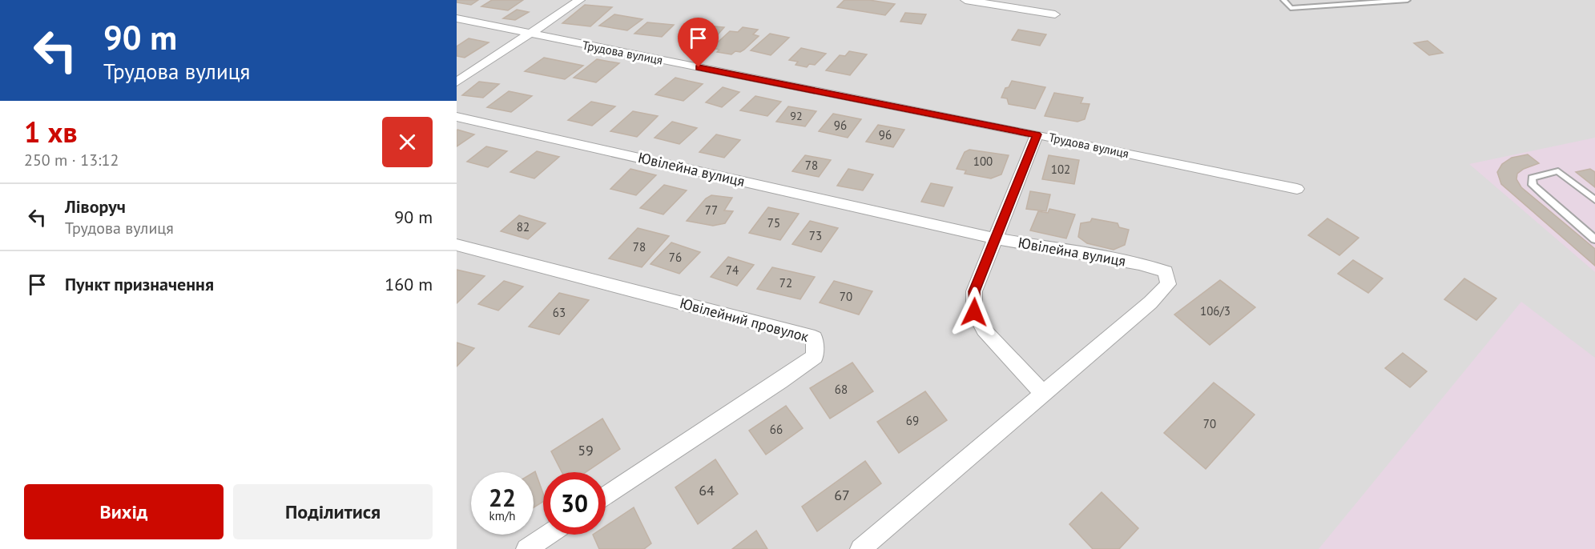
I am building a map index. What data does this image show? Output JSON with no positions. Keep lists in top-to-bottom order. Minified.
{"streets":{"street":["Трудова вулиця","Ювілейна вулиця","Ювілейний провулок"]},"house_numbers":["92","96","96","100","78","102","77","75","82","73","78","76","74","72","70","106/3","63","68","69","70","66","59","64","67"],"page":{"turn":["90 m","Трудова вулиця"],"heading":["1 хв","250 m · 13:12"],"list":[{"name":"Ліворуч","note":"Трудова вулиця","value":"90 m"},{"name":"Пункт призначення","value":"160 m"}],"speed":"22 km/h","limit":"30","buttons":["Вихід","Поділитися"]}}
